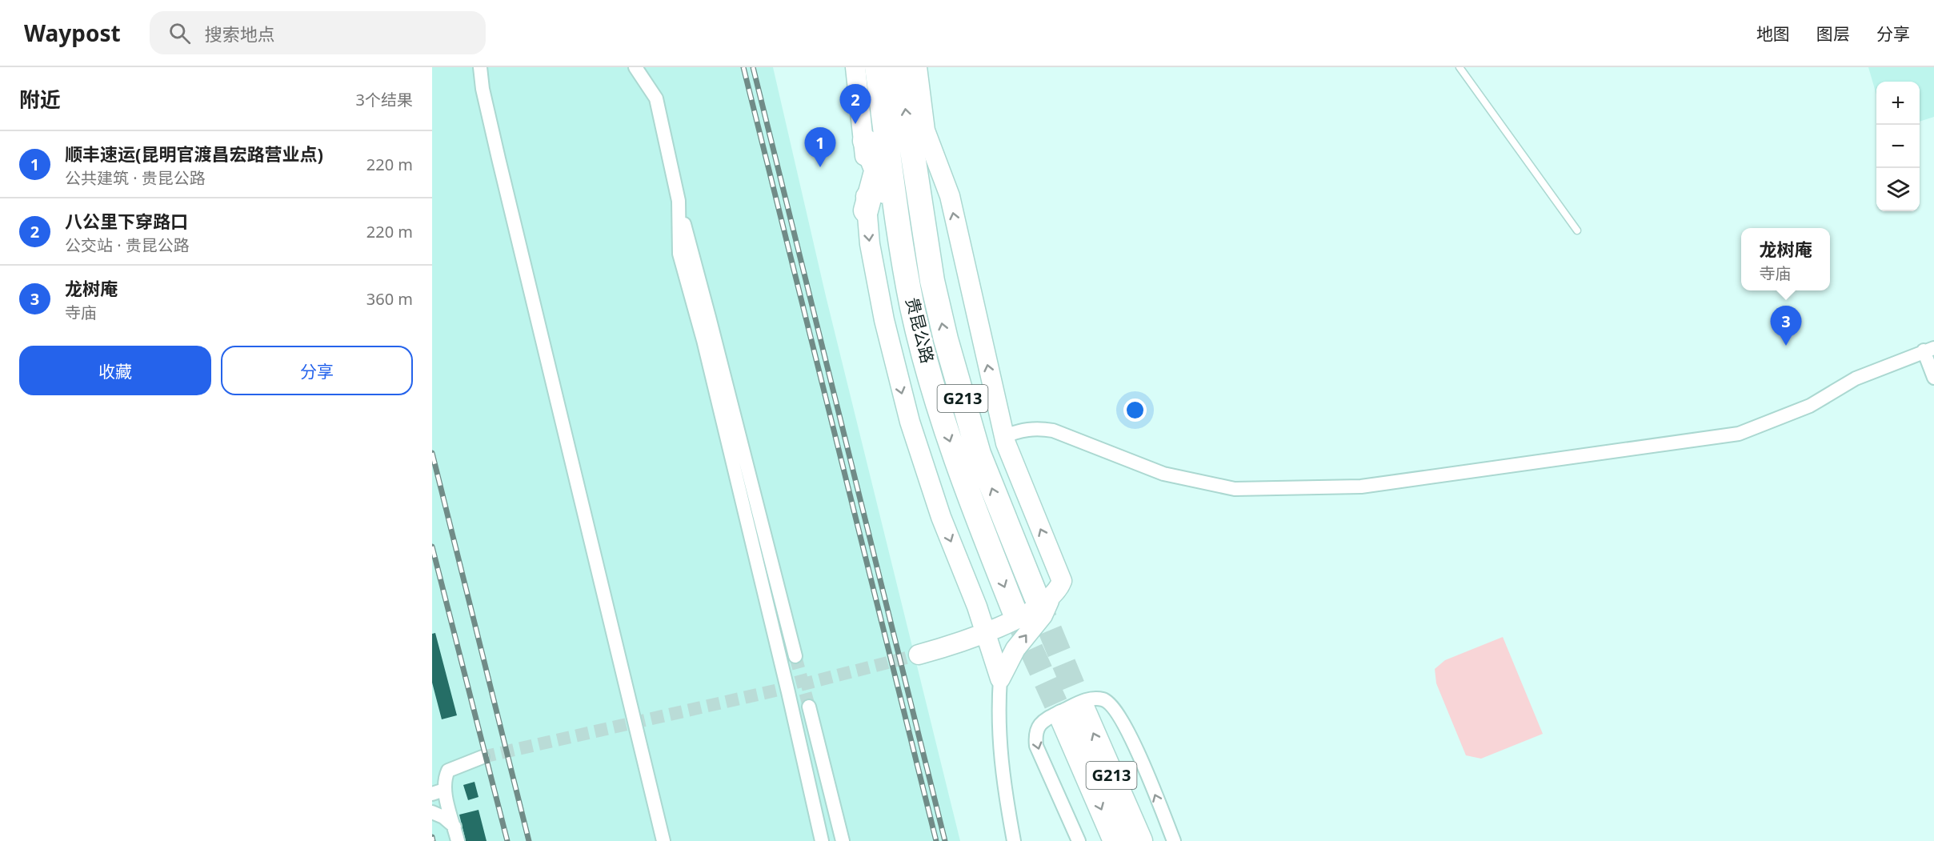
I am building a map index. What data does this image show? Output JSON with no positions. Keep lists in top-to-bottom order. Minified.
{"streets":{"highway":["贵昆公路","G213"]},"page":{"header":"Waypost","search":"搜索地点","nav":["地图","图层","分享"],"heading":["附近","3个结果"],"map_buttons":["+","−"],"pins":["2","1","3"],"list":[{"mark":"1","name":"顺丰速运(昆明官渡昌宏路营业点)","note":"公共建筑 · 贵昆公路","value":"220 m"},{"mark":"2","name":"八公里下穿路口","note":"公交站 · 贵昆公路","value":"220 m"},{"mark":"3","name":"龙树庵","note":"寺庙","value":"360 m"}],"popup":["龙树庵","寺庙"],"buttons":["收藏","分享"]}}
